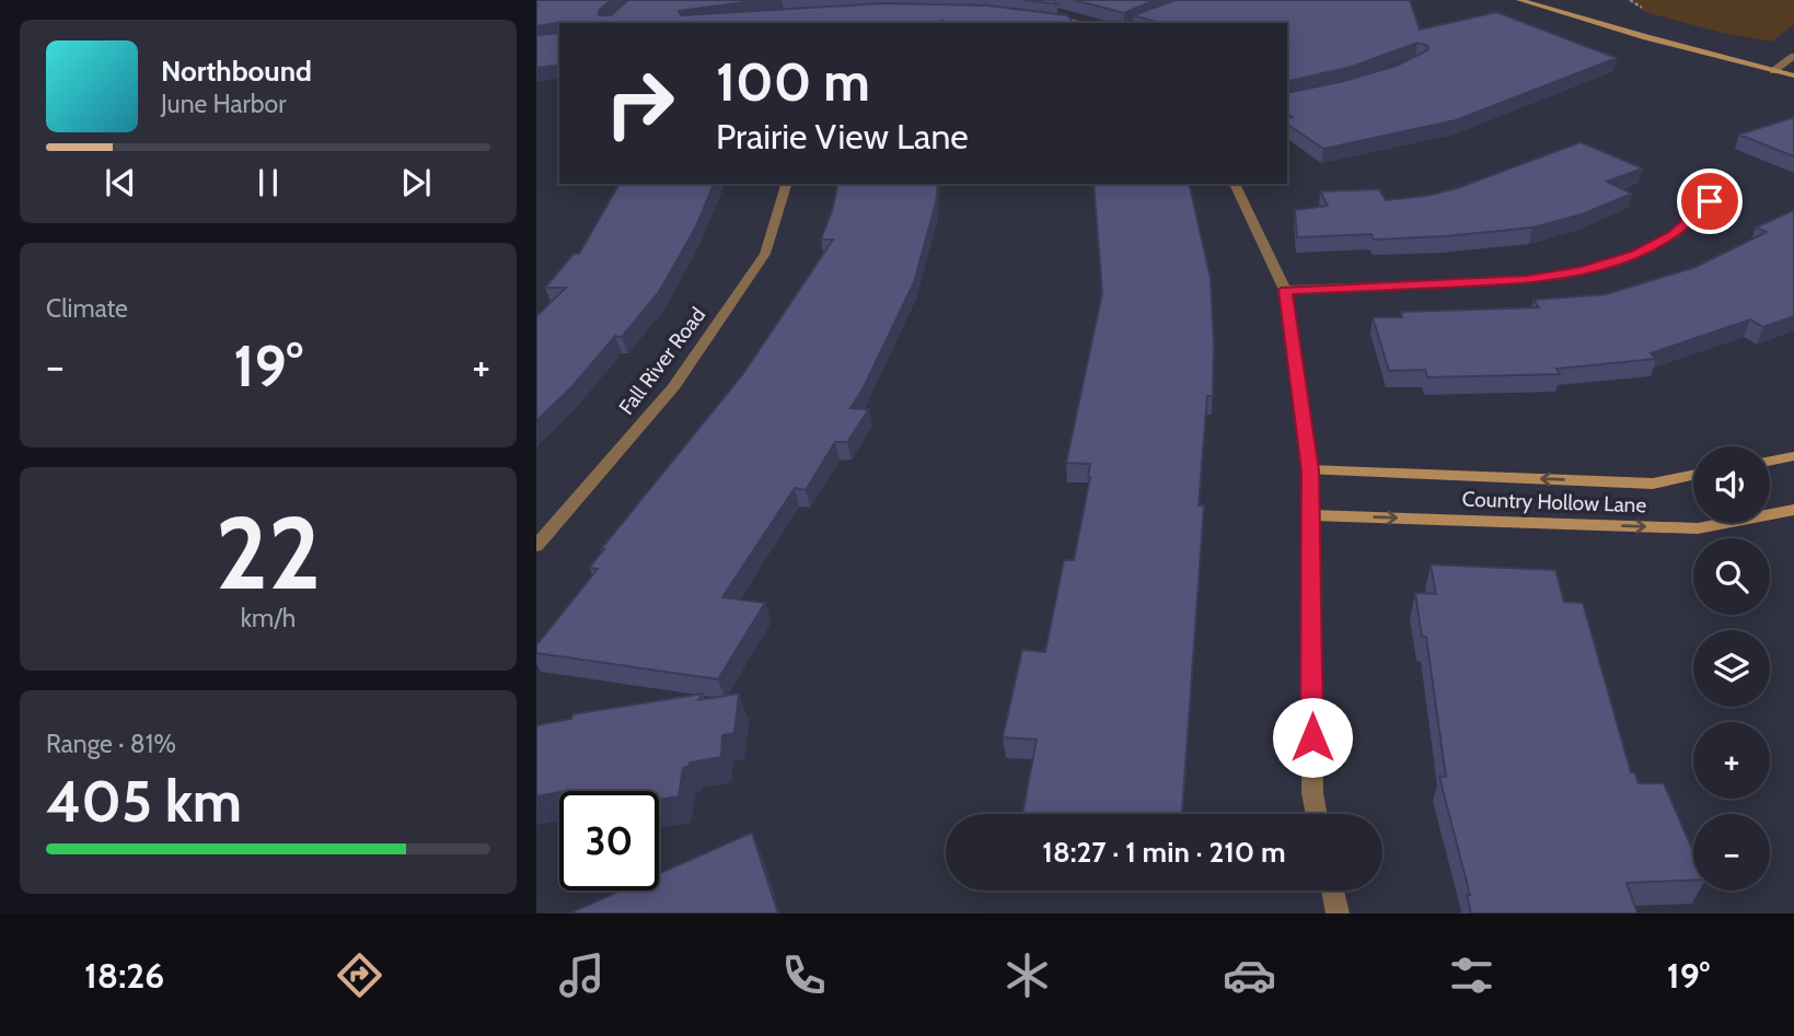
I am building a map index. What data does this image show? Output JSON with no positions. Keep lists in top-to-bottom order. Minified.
{"streets":{"street":["Fall River Road","Country Hollow Lane"]},"page":{"turn":["100 m","Prairie View Lane"],"song":["Northbound","June Harbor"],"tile":["Climate",["22","km/h"],["Range · 81%","405 km"]],"heat":["−","19°","+"],"map_buttons":["+","−"],"limit":"30","trip":"18:27 · 1 min · 210 m","tabs":["18:26","19°"]}}
